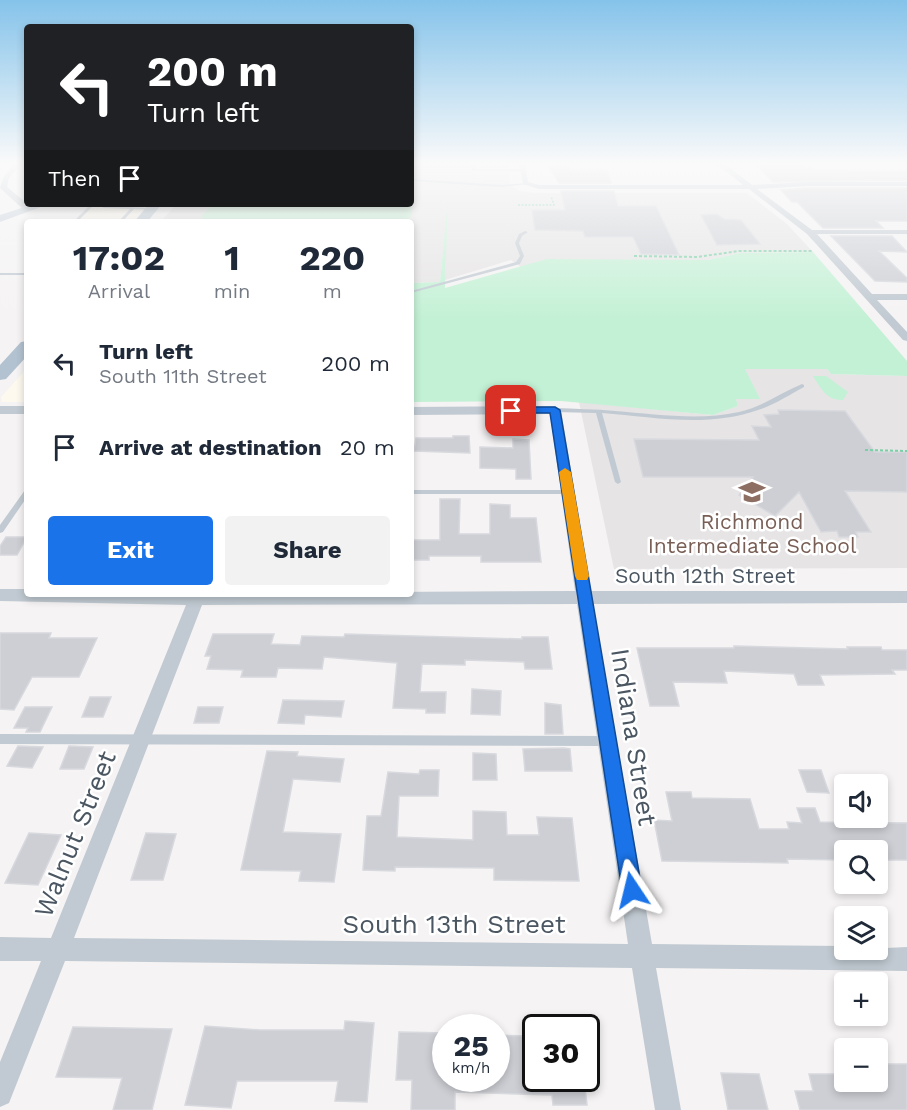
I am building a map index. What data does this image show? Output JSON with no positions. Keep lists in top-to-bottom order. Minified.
{"streets":{"street":["South 12th Street","Indiana Street","Walnut Street","South 13th Street"]},"crossings":[["South 12th Street","Indiana Street"],["Indiana Street","South 13th Street"],["Walnut Street","South 13th Street"]],"places":{"school or university":["Richmond Intermediate School"]},"page":{"turn":["200 m","Turn left"],"then":"Then","eta":["17:02","Arrival","1","min","220","m"],"list":[{"name":"Turn left","note":"South 11th Street","value":"200 m"},{"name":"Arrive at destination","value":"20 m"}],"buttons":["Exit","Share"],"map_buttons":["+","−"],"speed":"25 km/h","limit":"30"}}
